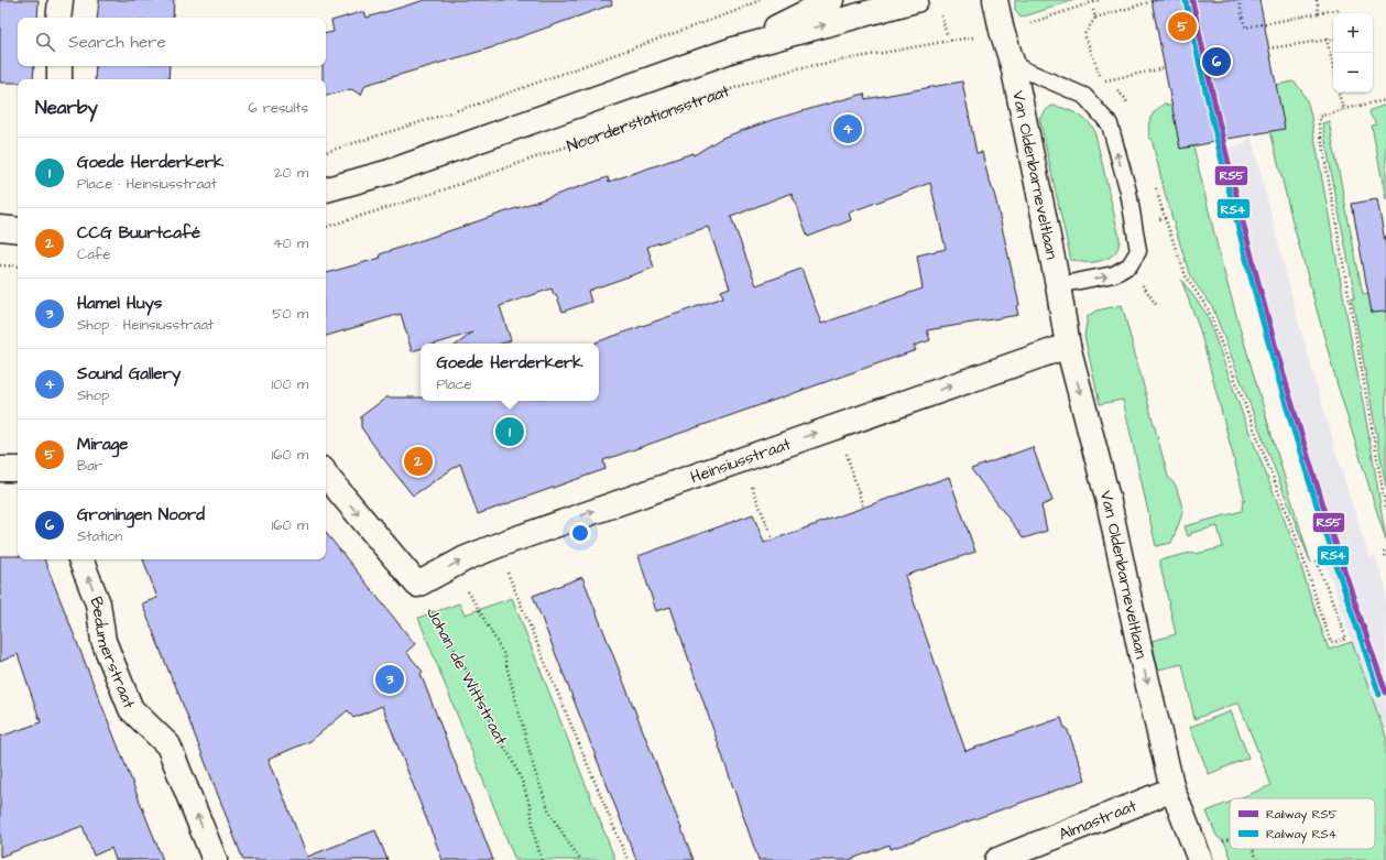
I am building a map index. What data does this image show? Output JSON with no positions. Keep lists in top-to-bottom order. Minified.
{"streets":{"street":["Van Oldenbarneveltlaan","Heinsiusstraat","Bedumerstraat","Almastraat"],"path":["Noorderstationsstraat","Johan de Wittstraat"]},"crossings":[["Van Oldenbarneveltlaan","Heinsiusstraat"],["Van Oldenbarneveltlaan","Almastraat"],["Heinsiusstraat","Johan de Wittstraat"]],"one_way":["Heinsiusstraat","Bedumerstraat"],"lines":["rail line RS5","rail line RS4"],"legend":["Railway RS5","Railway RS4"],"page":{"pins":["5","6","4","1","2","3"],"map_buttons":["+","−"],"search":"Search here","heading":["Nearby","6 results"],"list":[{"mark":"1","name":"Goede Herderkerk","note":"Place · Heinsiusstraat","value":"20 m"},{"mark":"2","name":"CCG Buurtcafé","note":"Café","value":"40 m"},{"mark":"3","name":"Hamel Huys","note":"Shop · Heinsiusstraat","value":"50 m"},{"mark":"4","name":"Sound Gallery","note":"Shop","value":"100 m"},{"mark":"5","name":"Mirage","note":"Bar","value":"160 m"},{"mark":"6","name":"Groningen Noord","note":"Station","value":"160 m"}],"popup":["Goede Herderkerk","Place"]}}
